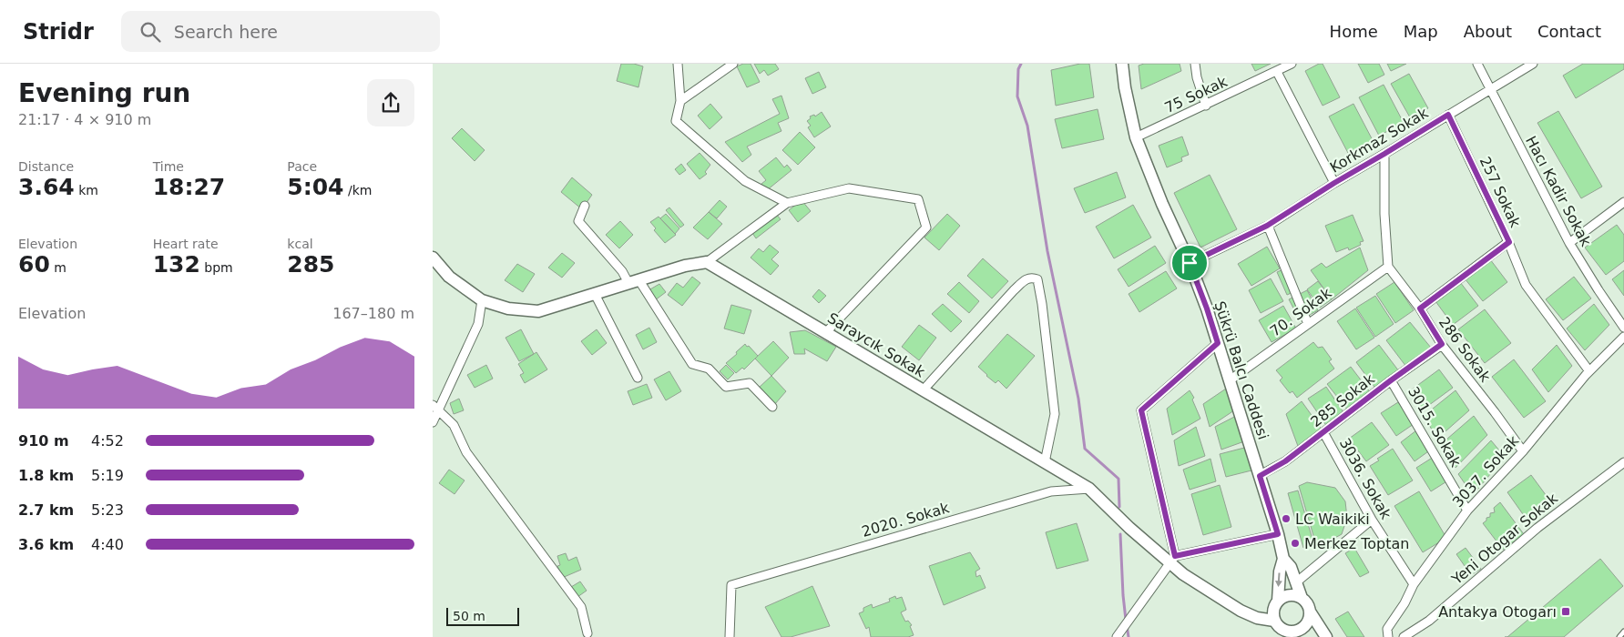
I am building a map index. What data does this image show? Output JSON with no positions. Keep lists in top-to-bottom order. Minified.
{"streets":{"street":["75 Sokak","Korkmaz Sokak","Hacı Kadir Sokak","257 Sokak","70. Sokak","Saraycık Sokak","286 Sokak","Şükrü Balcı Caddesi","285 Sokak","3015. Sokak","3037. Sokak","3036. Sokak","2020. Sokak","Yeni Otogar Sokak"]},"crossings":[["75 Sokak","Şükrü Balcı Caddesi"],["Korkmaz Sokak","Hacı Kadir Sokak"],["Korkmaz Sokak","257 Sokak"],["Korkmaz Sokak","Şükrü Balcı Caddesi"],["257 Sokak","3037. Sokak"],["70. Sokak","286 Sokak"],["70. Sokak","Şükrü Balcı Caddesi"],["Saraycık Sokak","Şükrü Balcı Caddesi"],["Saraycık Sokak","2020. Sokak"],["286 Sokak","285 Sokak"],["286 Sokak","3037. Sokak"],["Şükrü Balcı Caddesi","285 Sokak"],["285 Sokak","3015. Sokak"],["285 Sokak","3036. Sokak"],["3015. Sokak","3037. Sokak"],["3037. Sokak","3036. Sokak"]],"places":{"other":["LC Waikiki","Merkez Toptan"],"transit":["Antakya Otogarı"]},"scale_bar":"50 m","page":{"header":"Stridr","search":"Search here","nav":["Home","Map","About","Contact"],"heading":["Evening run","21:17 · 4 × 910 m"],"stats":[["Distance","3.64 km"],["Time","18:27"],["Pace","5:04 /km"],["Elevation","60 m"],["Heart rate","132 bpm"],["kcal","285"]],"chart":["Elevation","167–180 m"],"list":[{"name":"910 m","note":"4:52"},{"name":"1.8 km","note":"5:19"},{"name":"2.7 km","note":"5:23"},{"name":"3.6 km","note":"4:40"}],"scale":"50 m"}}
